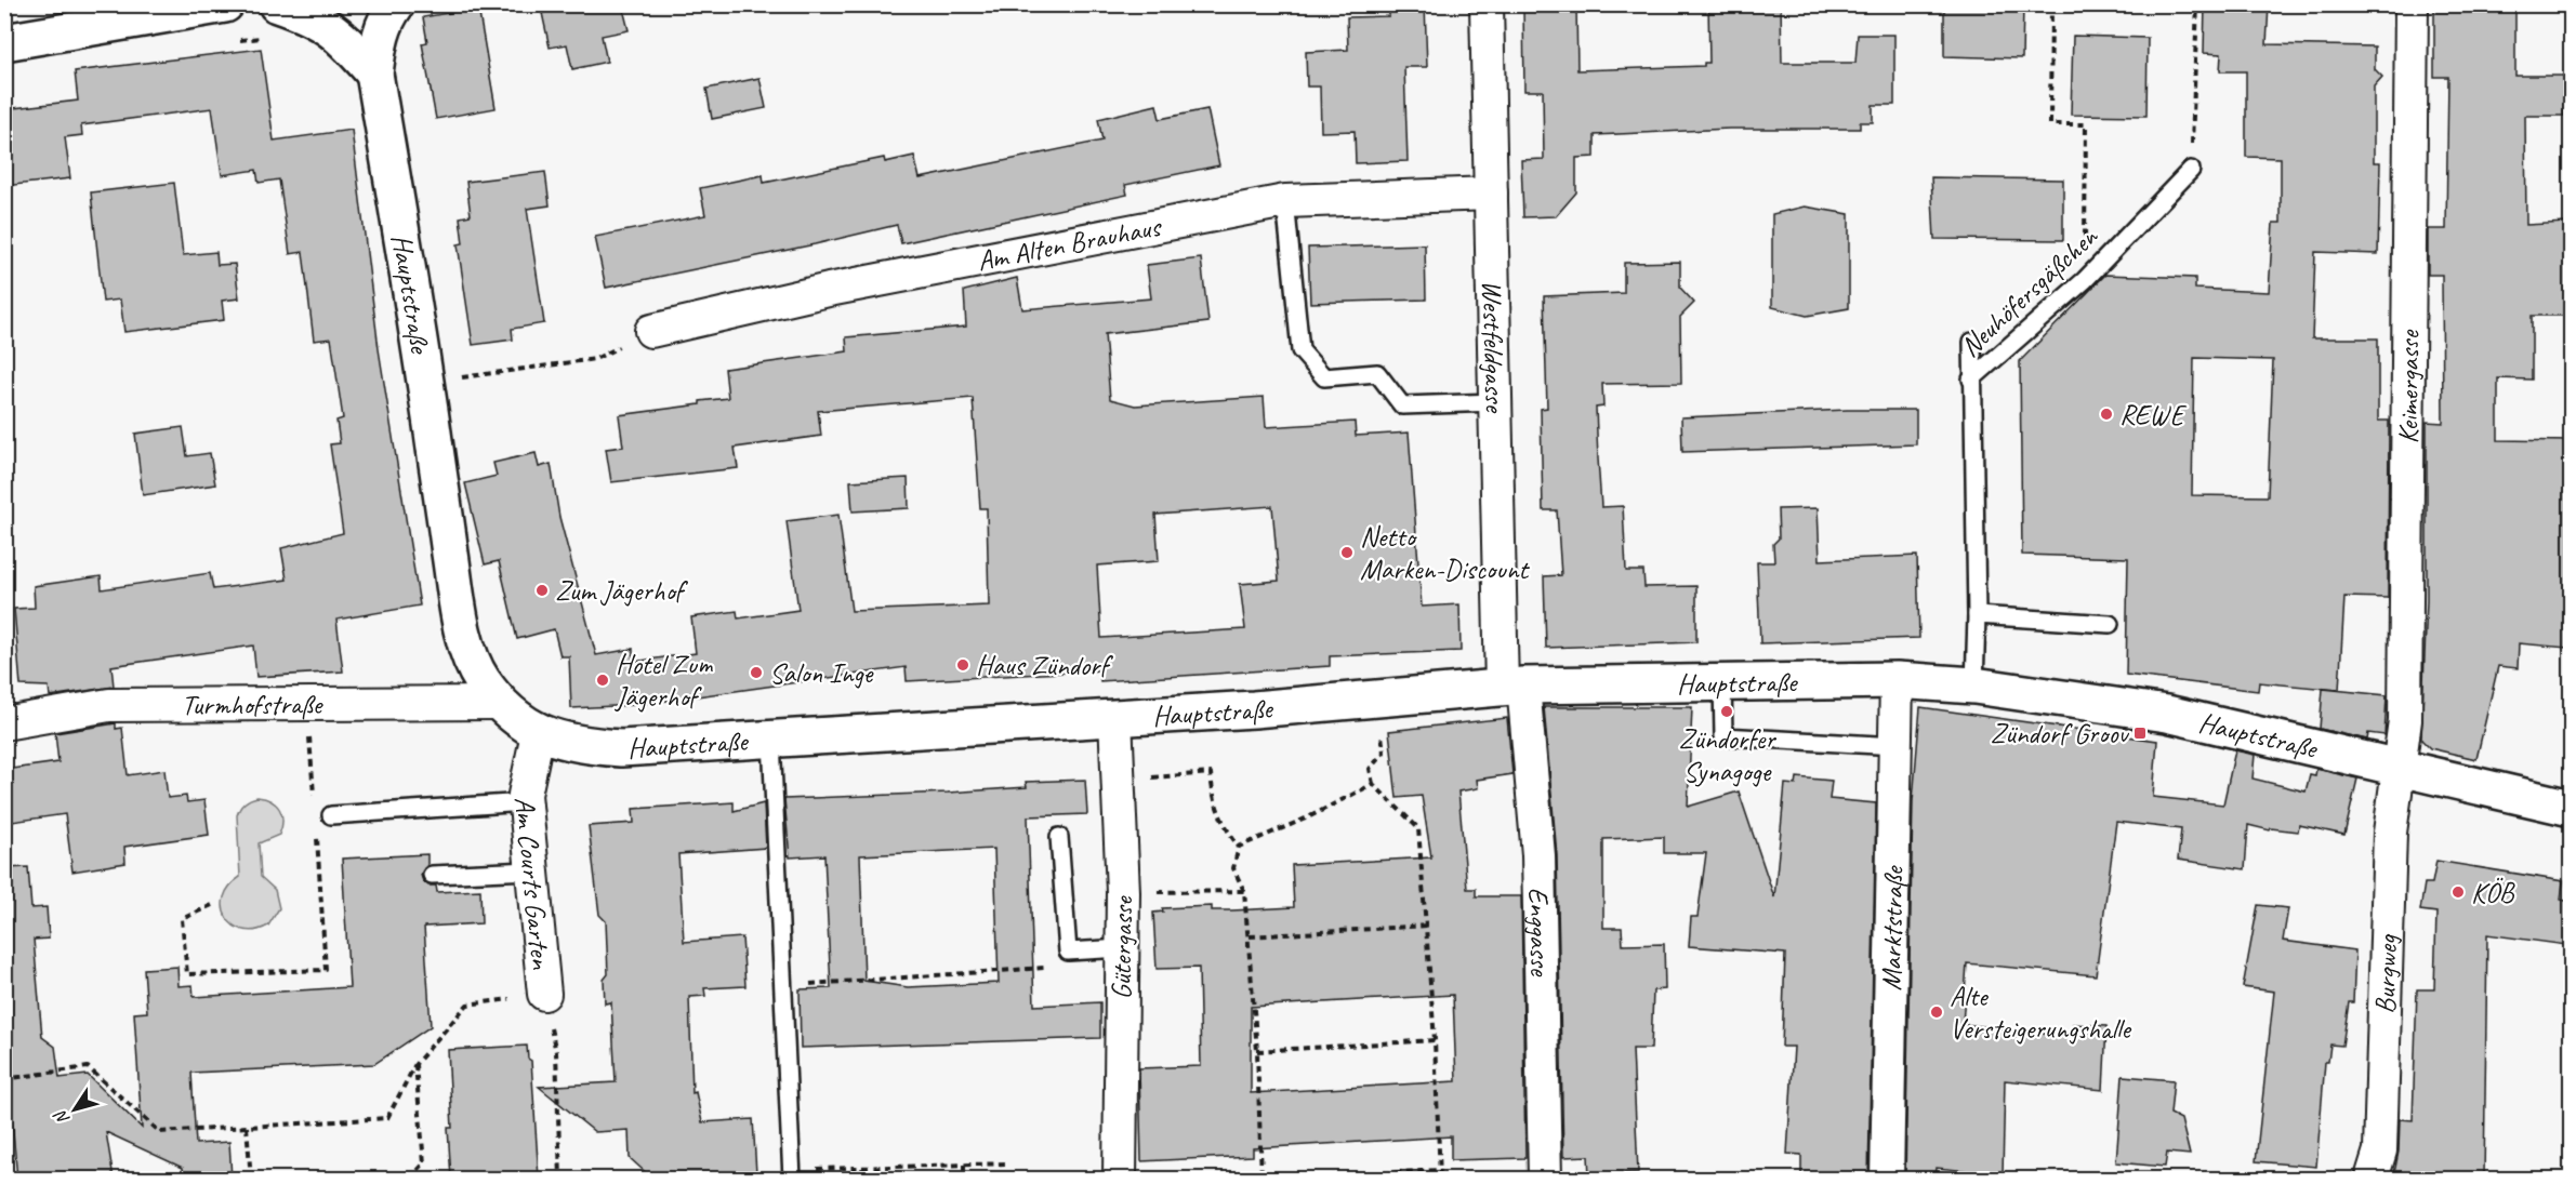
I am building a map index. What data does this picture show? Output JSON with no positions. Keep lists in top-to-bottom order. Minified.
{"streets":{"main road":["Hauptstraße"],"street":["Am Alten Brauhaus","Westfeldgasse","Keimergasse","Turmhofstraße","Am Courts Garten","Marktstraße","Enggasse","Gütergasse","Burgweg"],"lane":["Neuhöfersgäßchen"]},"crossings":[["Am Alten Brauhaus","Westfeldgasse"],["Neuhöfersgäßchen","Hauptstraße"],["Hauptstraße","Westfeldgasse"],["Hauptstraße","Keimergasse"],["Hauptstraße","Turmhofstraße"],["Hauptstraße","Am Courts Garten"],["Hauptstraße","Marktstraße"],["Hauptstraße","Enggasse"],["Hauptstraße","Gütergasse"],["Hauptstraße","Burgweg"],["Westfeldgasse","Enggasse"],["Keimergasse","Burgweg"]],"places":{"other":["REWE","Netto Marken-Discount","Zum Jägerhof","Haus Zündorf","Salon Inge","Hotel Zum Jägerhof","Zündorfer Synagoge","KÖB","Alte Versteigerungshalle"],"transit":["Zündorf Groov"]},"north":"bottom left"}
